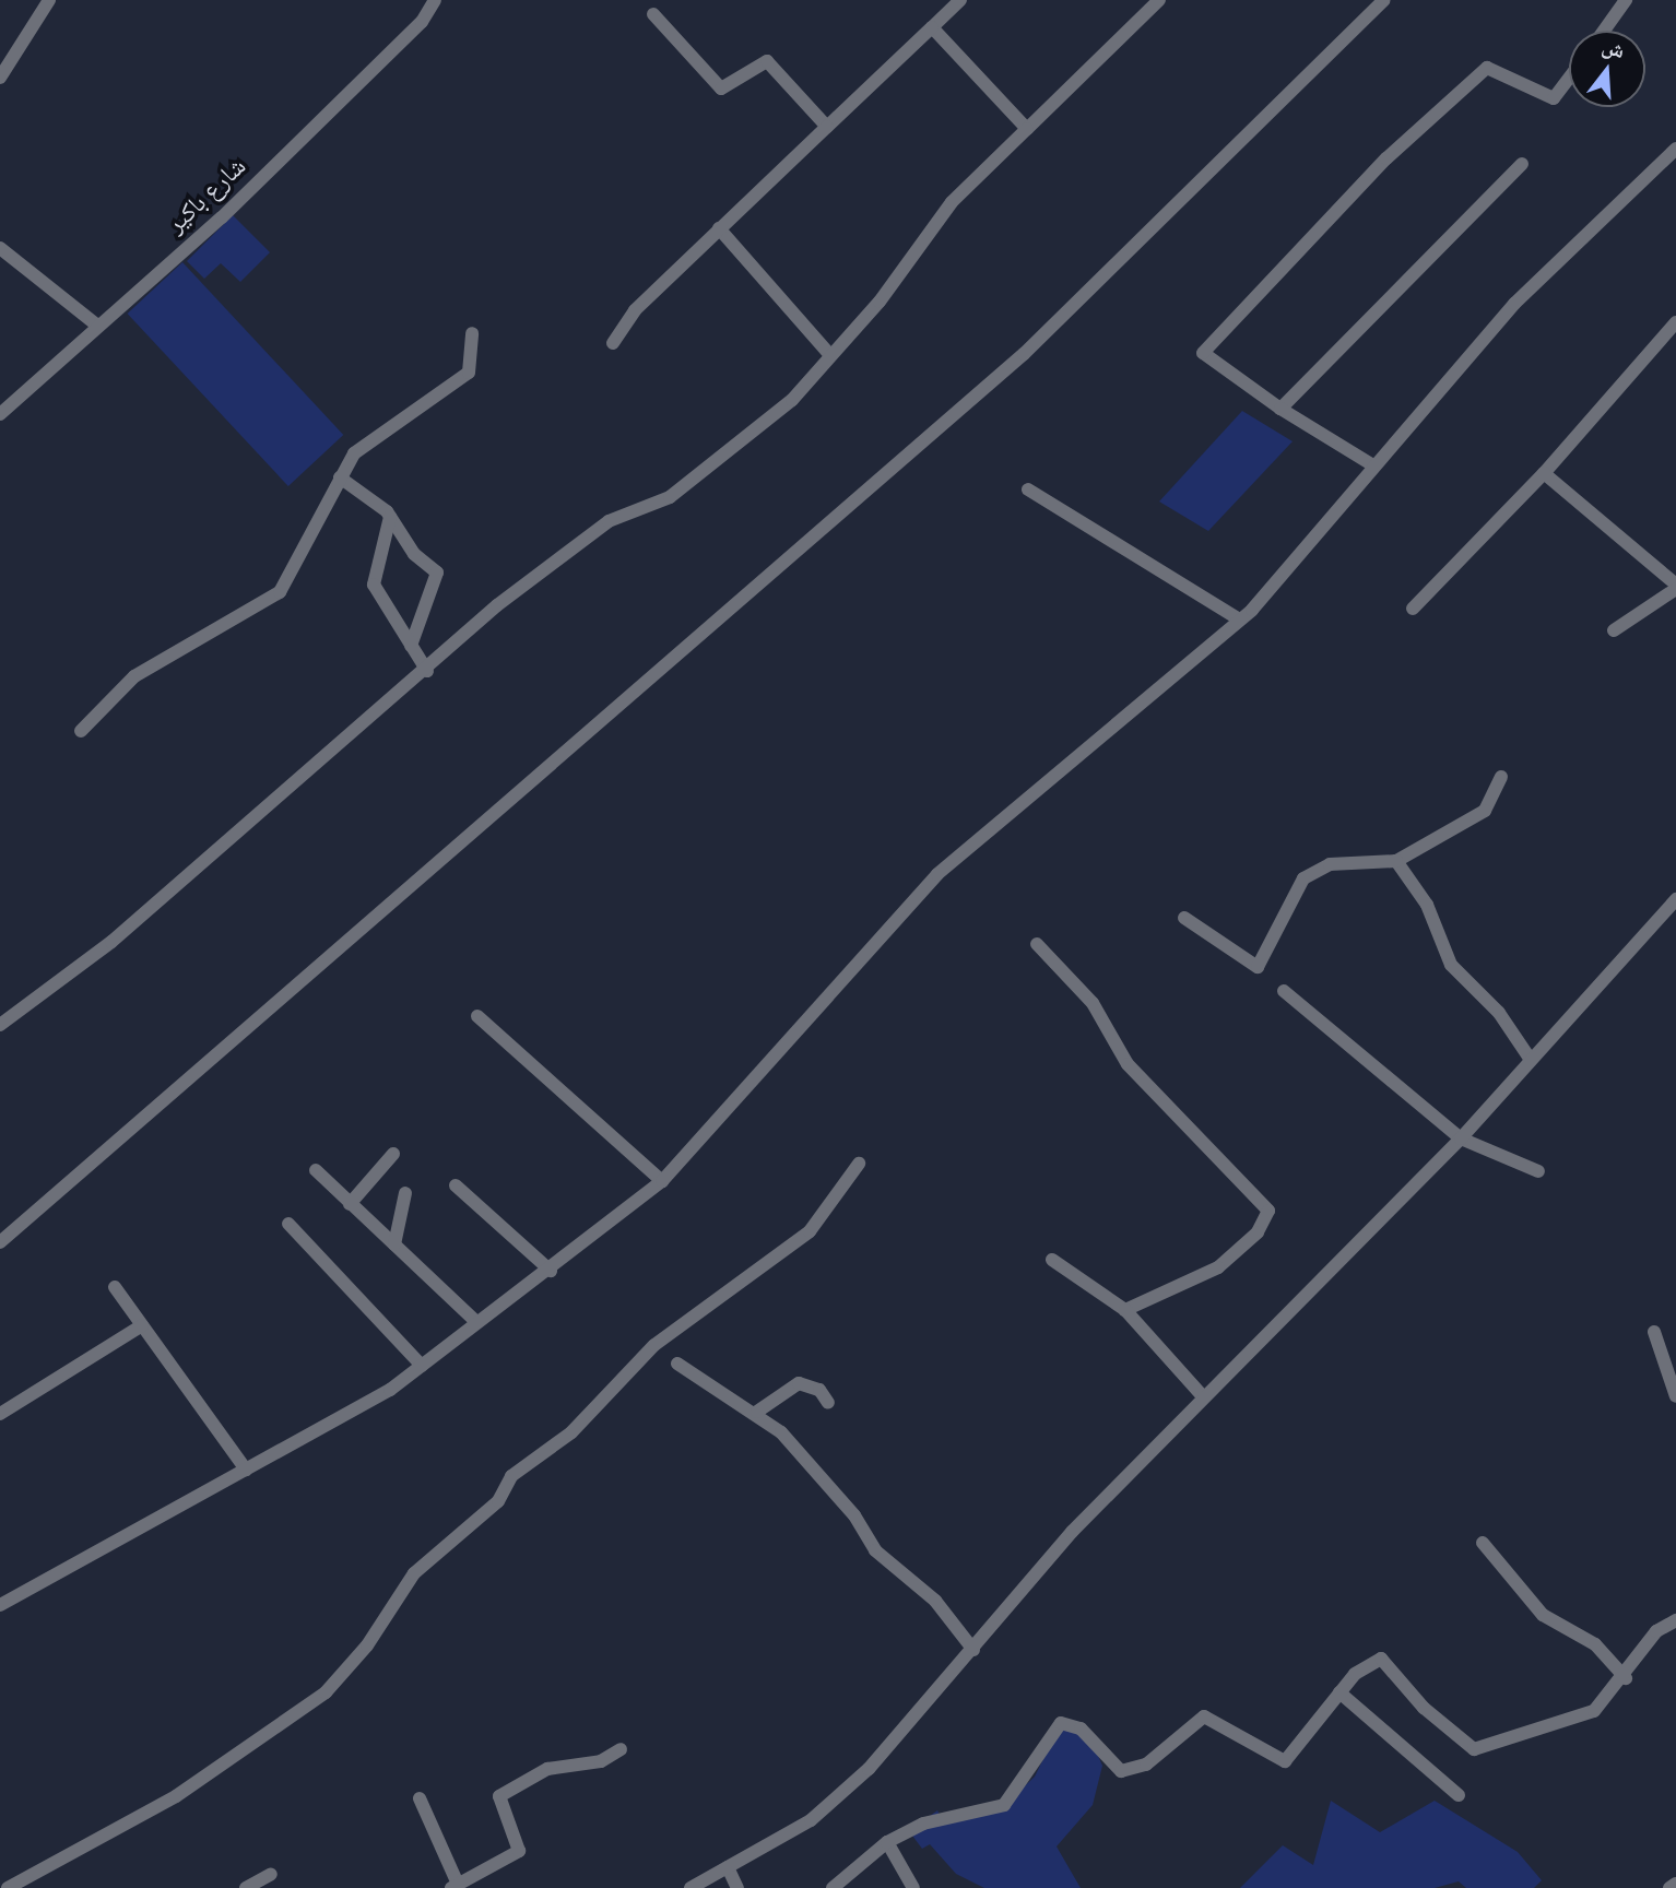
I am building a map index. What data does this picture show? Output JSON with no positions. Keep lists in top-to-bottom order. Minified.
{"streets":{"street":["شارع باكير"]},"north":"top"}
